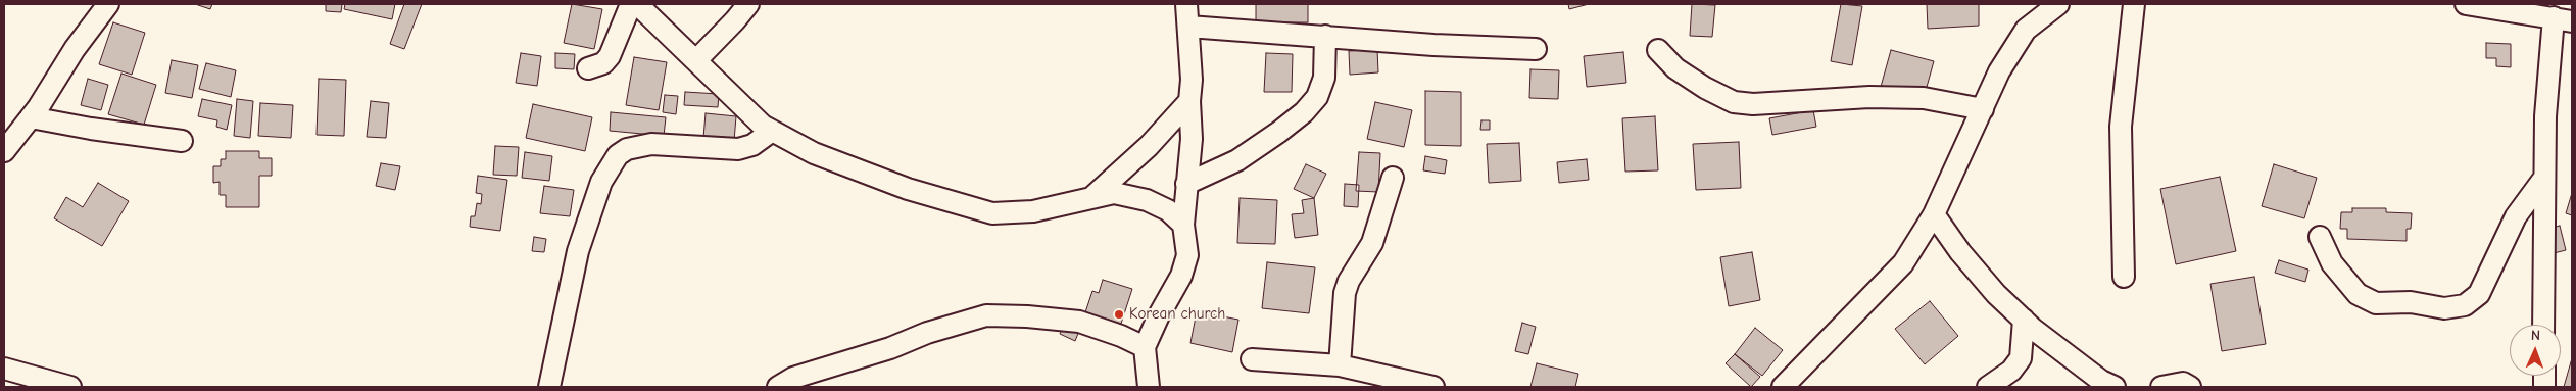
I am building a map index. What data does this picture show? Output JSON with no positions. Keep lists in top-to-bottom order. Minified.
{"places":["Korean church"],"north":"top"}
